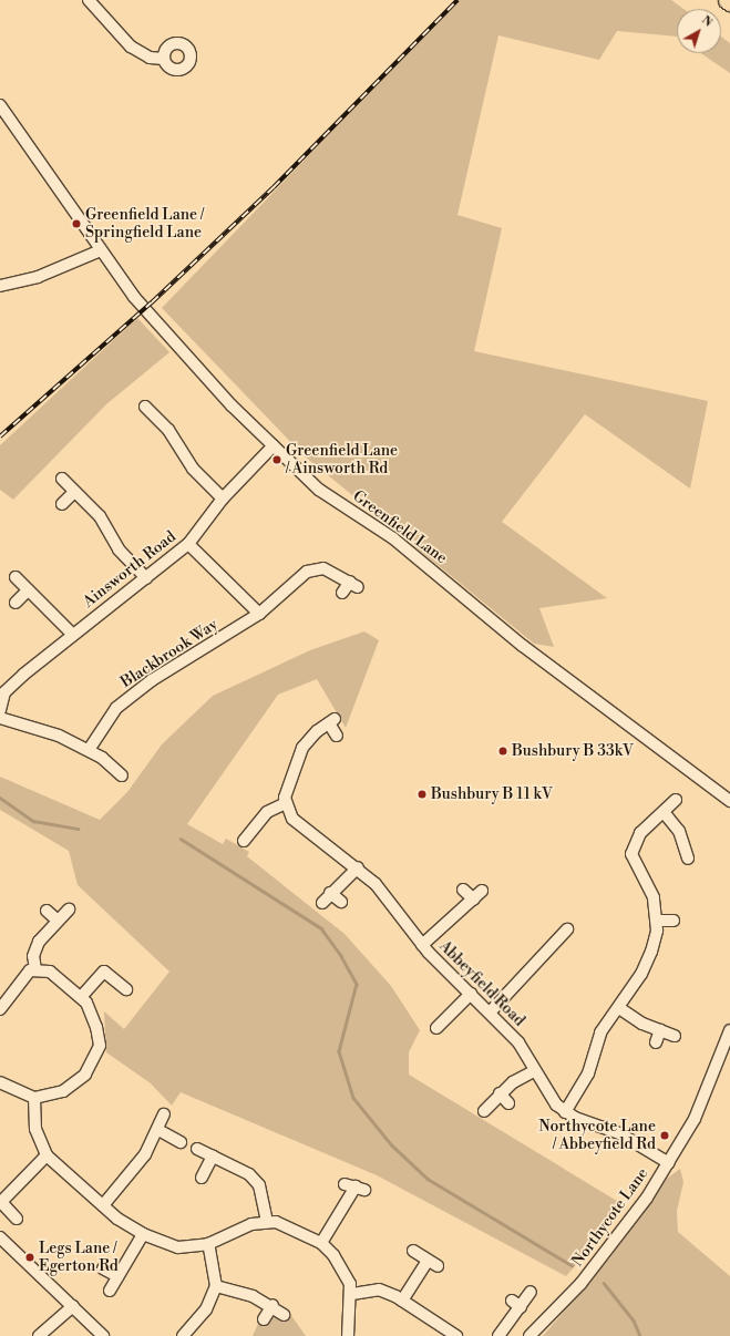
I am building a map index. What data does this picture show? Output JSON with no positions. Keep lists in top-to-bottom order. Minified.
{"streets":{"street":["Greenfield Lane","Ainsworth Road","Blackbrook Way","Abbeyfield Road","Northycote Lane"]},"crossings":[["Greenfield Lane","Ainsworth Road"],["Abbeyfield Road","Northycote Lane"]],"places":["Greenfield Lane / Springfield Lane","Greenfield Lane / Ainsworth Rd","Bushbury B 33kV","Bushbury B 11 kV","Northycote Lane / Abbeyfield Rd","Legs Lane / Egerton Rd"],"north":"top right"}
